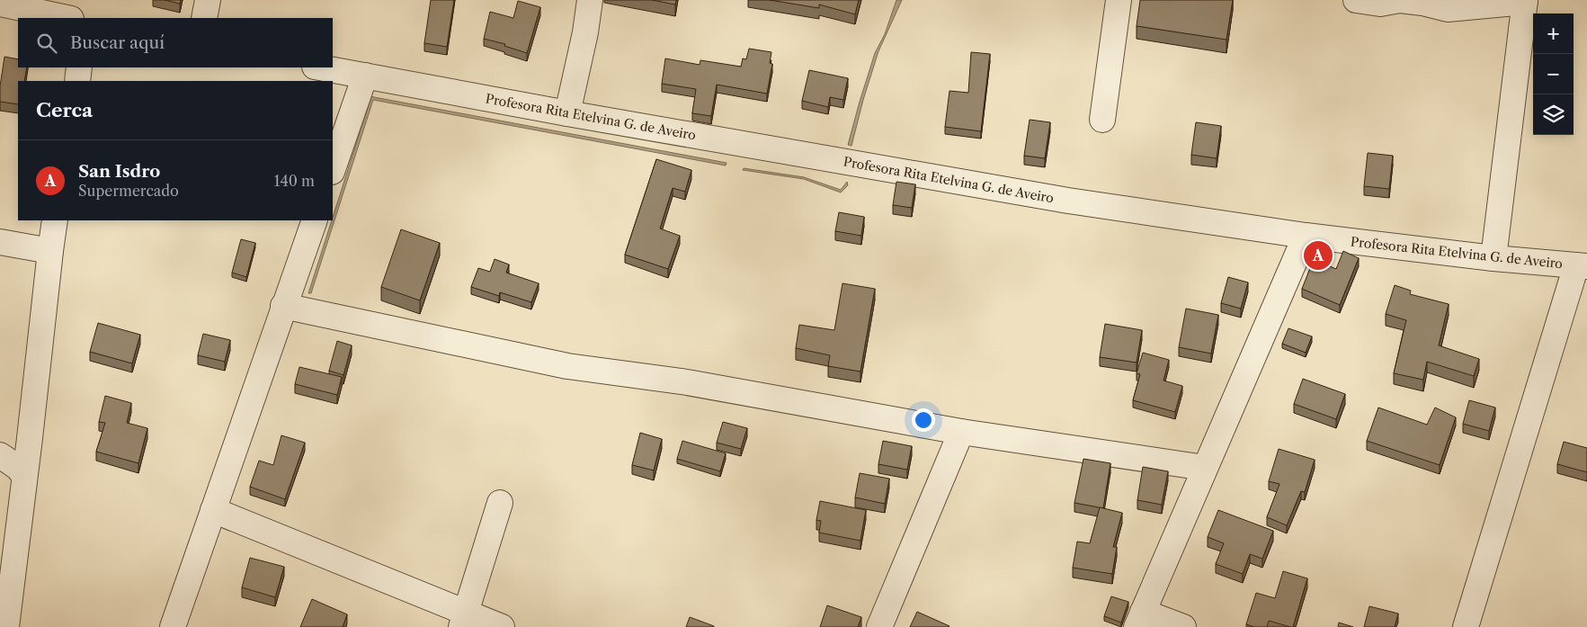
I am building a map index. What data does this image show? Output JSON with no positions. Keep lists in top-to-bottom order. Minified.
{"streets":{"street":["Profesora Rita Etelvina G. de Aveiro"]},"page":{"map_buttons":["+","−"],"search":"Buscar aquí","heading":"Cerca","list":[{"mark":"A","name":"San Isdro","note":"Supermercado","value":"140 m"}],"pins":"A"}}
